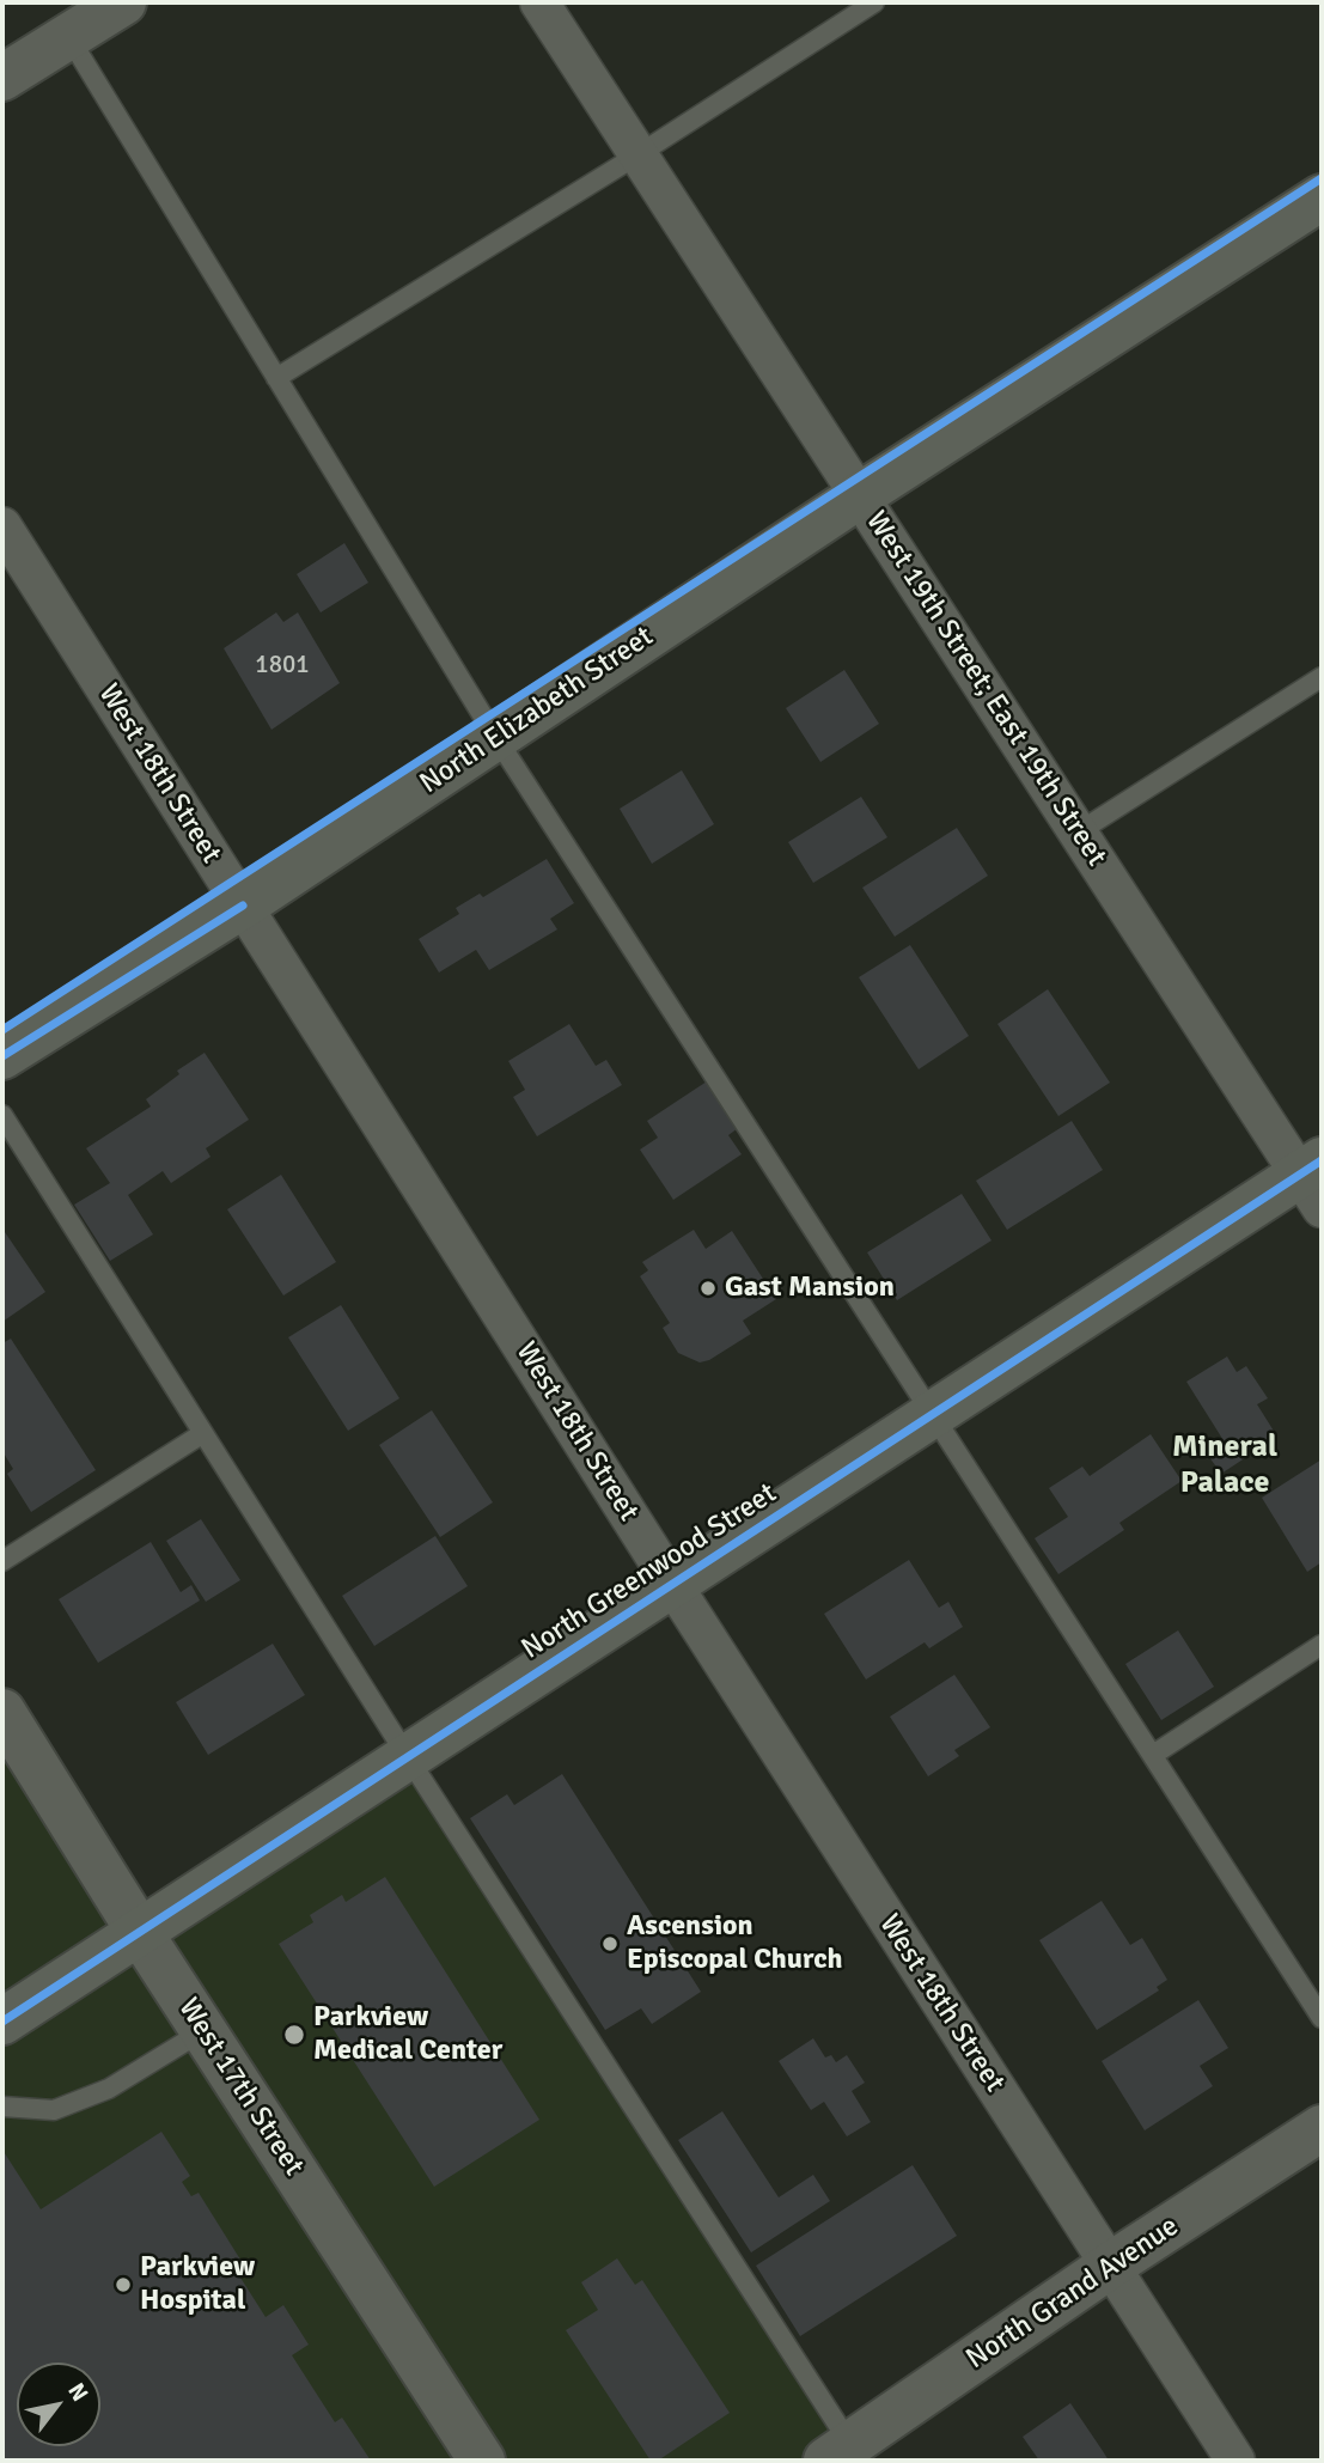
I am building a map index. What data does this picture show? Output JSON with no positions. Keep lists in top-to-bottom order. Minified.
{"streets":{"main road":["North Elizabeth Street","North Greenwood Street"],"street":["West 19th Street; East 19th Street","West 18th Street","West 17th Street","North Grand Avenue"]},"crossings":[["West 19th Street; East 19th Street","North Elizabeth Street"],["West 19th Street; East 19th Street","North Greenwood Street"],["North Elizabeth Street","West 18th Street"],["West 18th Street","North Greenwood Street"],["West 18th Street","North Grand Avenue"],["North Greenwood Street","West 17th Street"]],"districts":["Mineral Palace"],"places":["Gast Mansion","Ascension Episcopal Church","Parkview Medical Center","Parkview Hospital"],"house_numbers":["1801"],"north":"top right"}
